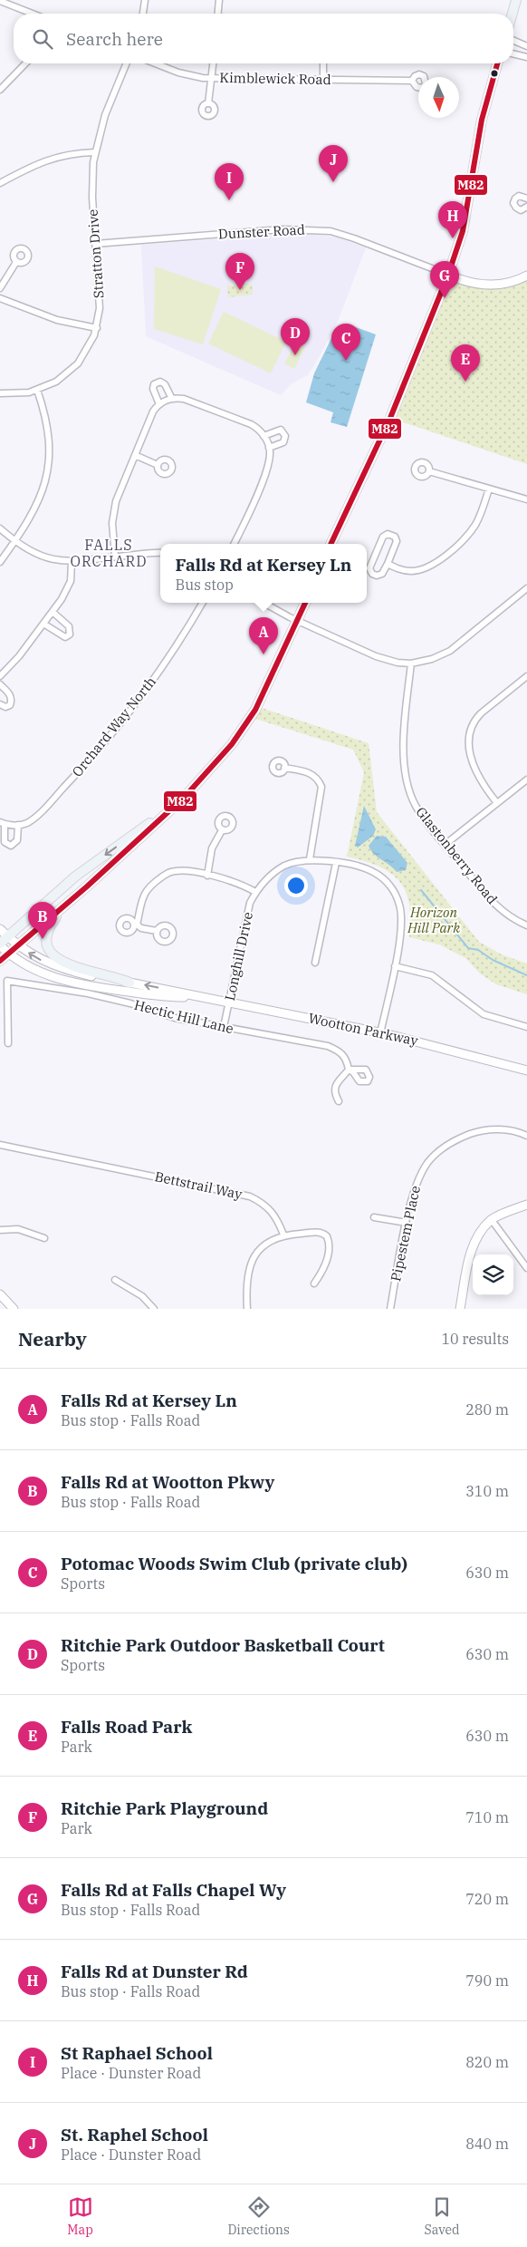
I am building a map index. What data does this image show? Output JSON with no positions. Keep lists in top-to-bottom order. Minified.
{"streets":{"main road":["Wootton Parkway"],"street":["Kimblewick Road","Dunster Road","Stratton Drive","Orchard Way North","Glastonberry Road","Longhill Drive","Hectic Hill Lane","Bettstrail Way","Pipestem Place"]},"crossings":[["Dunster Road","Stratton Drive"],["Longhill Drive","Hectic Hill Lane"],["Longhill Drive","Wootton Parkway"]],"districts":["FALLS ORCHARD"],"parks":["Horizon Hill Park"],"lines":["transit line M82"],"north":"bottom","page":{"search":"Search here","pins":["J","I","H","F","G","D","C","E","A","B"],"popup":["Falls Rd at Kersey Ln","Bus stop"],"heading":["Nearby","10 results"],"list":[{"mark":"A","name":"Falls Rd at Kersey Ln","note":"Bus stop · Falls Road","value":"280 m"},{"mark":"B","name":"Falls Rd at Wootton Pkwy","note":"Bus stop · Falls Road","value":"310 m"},{"mark":"C","name":"Potomac Woods Swim Club (private club)","note":"Sports","value":"630 m"},{"mark":"D","name":"Ritchie Park Outdoor Basketball Court","note":"Sports","value":"630 m"},{"mark":"E","name":"Falls Road Park","note":"Park","value":"630 m"},{"mark":"F","name":"Ritchie Park Playground","note":"Park","value":"710 m"},{"mark":"G","name":"Falls Rd at Falls Chapel Wy","note":"Bus stop · Falls Road","value":"720 m"},{"mark":"H","name":"Falls Rd at Dunster Rd","note":"Bus stop · Falls Road","value":"790 m"},{"mark":"I","name":"St Raphael School","note":"Place · Dunster Road","value":"820 m"},{"mark":"J","name":"St. Raphel School","note":"Place · Dunster Road","value":"840 m"}],"nav":["Map","Directions","Saved"]}}
